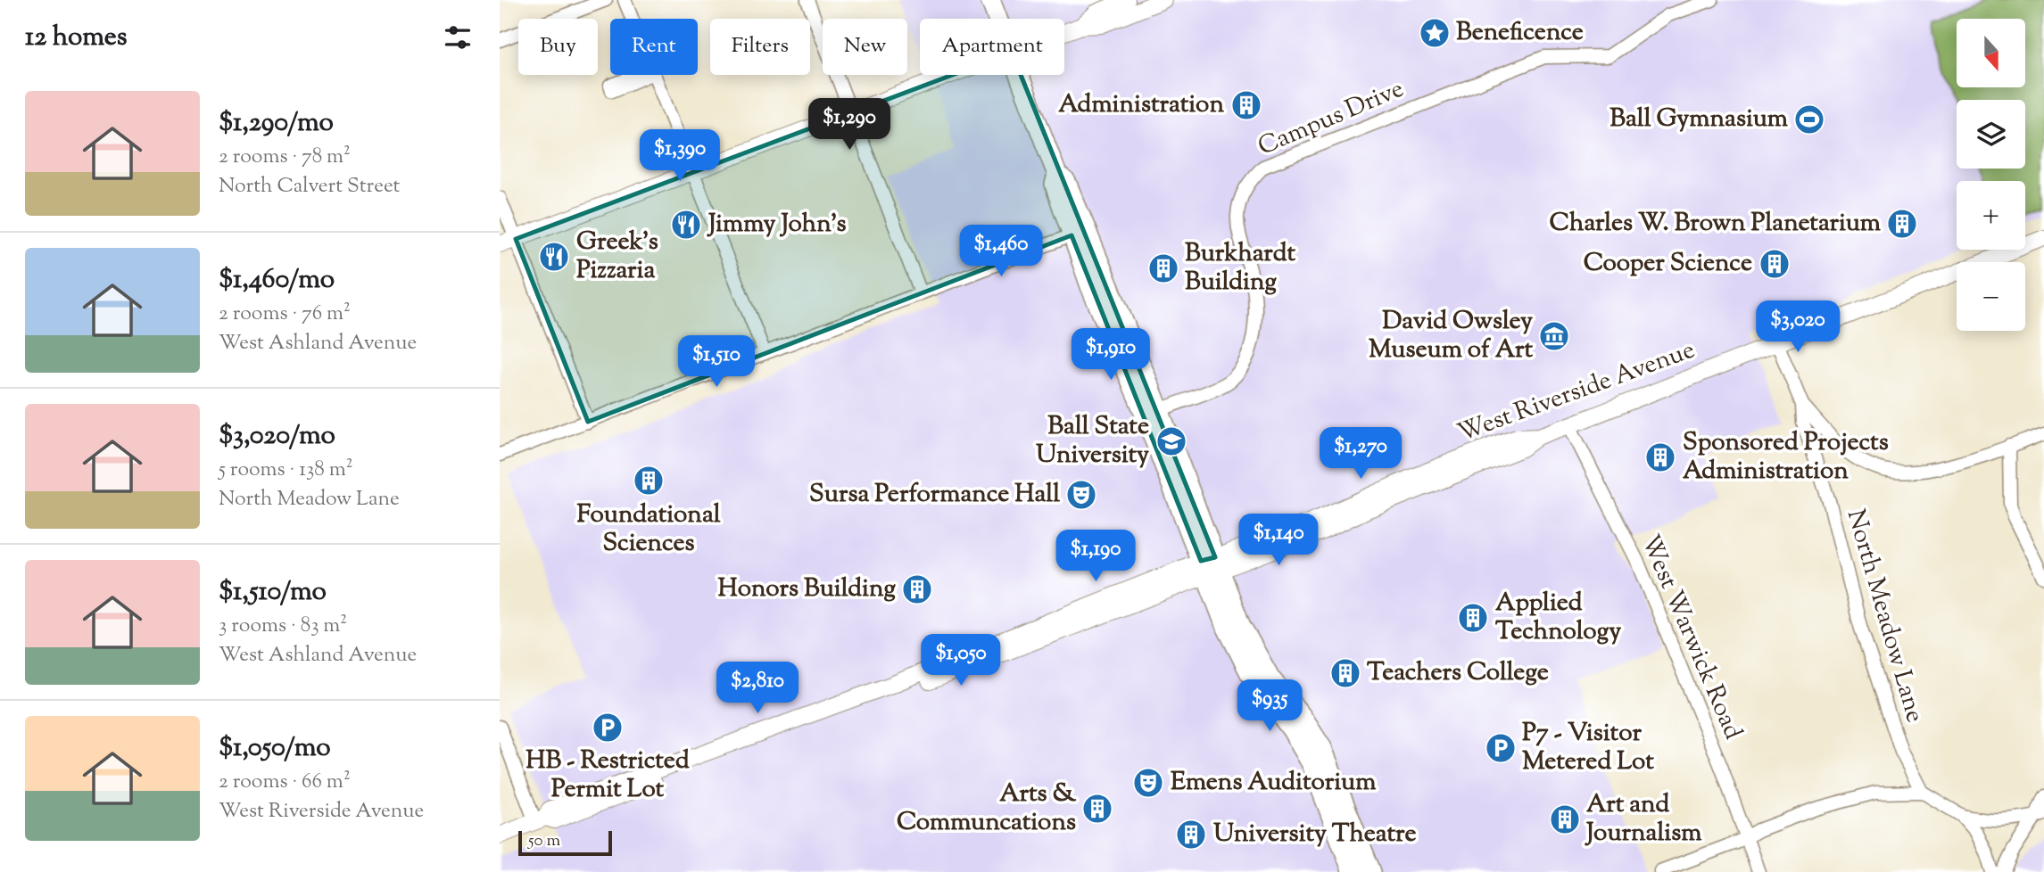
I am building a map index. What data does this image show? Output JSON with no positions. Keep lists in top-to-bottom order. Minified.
{"streets":{"street":["Campus Drive","West Riverside Avenue","North Meadow Lane","West Warwick Road"]},"crossings":[["West Riverside Avenue","North Meadow Lane"],["West Riverside Avenue","West Warwick Road"]],"places":{"place":["Beneficence"],"building":["Administration","Charles W. Brown Planetarium","Cooper Science","Burkhardt Building","Sponsored Projects Administration","Foundational Sciences","Honors Building","Applied Technology","Teachers College","Arts & Communcations","Art and Journalism","University Theatre"],"sports":["Ball Gymnasium"],"restaurant":["Jimmy John's","Greek's Pizzaria"],"museum":["David Owsley Museum of Art"],"school or university":["Ball State University"],"theatre":["Sursa Performance Hall","Emens Auditorium"],"parking":["HB - Restricted Permit Lot","P7 - Visitor Metered Lot"]},"scale_bar":"50 m","north":"bottom","page":{"heading":"12 homes","map_buttons":["+","−"],"chip":["Buy","Rent","Filters","New","Apartment"],"list":[{"name":"$1,290/mo","note":"2 rooms · 78 m² · North Calvert Street"},{"name":"$1,460/mo","note":"2 rooms · 76 m² · West Ashland Avenue"},{"name":"$3,020/mo","note":"5 rooms · 138 m² · North Meadow Lane"},{"name":"$1,510/mo","note":"3 rooms · 83 m² · West Ashland Avenue"},{"name":"$1,050/mo","note":"2 rooms · 66 m² · West Riverside Avenue"}],"price":["$1,290","$1,390","$1,460","$3,020","$1,910","$1,510","$1,270","$1,140","$1,190","$1,050","$2,810","$935"],"scale":"50 m"}}
